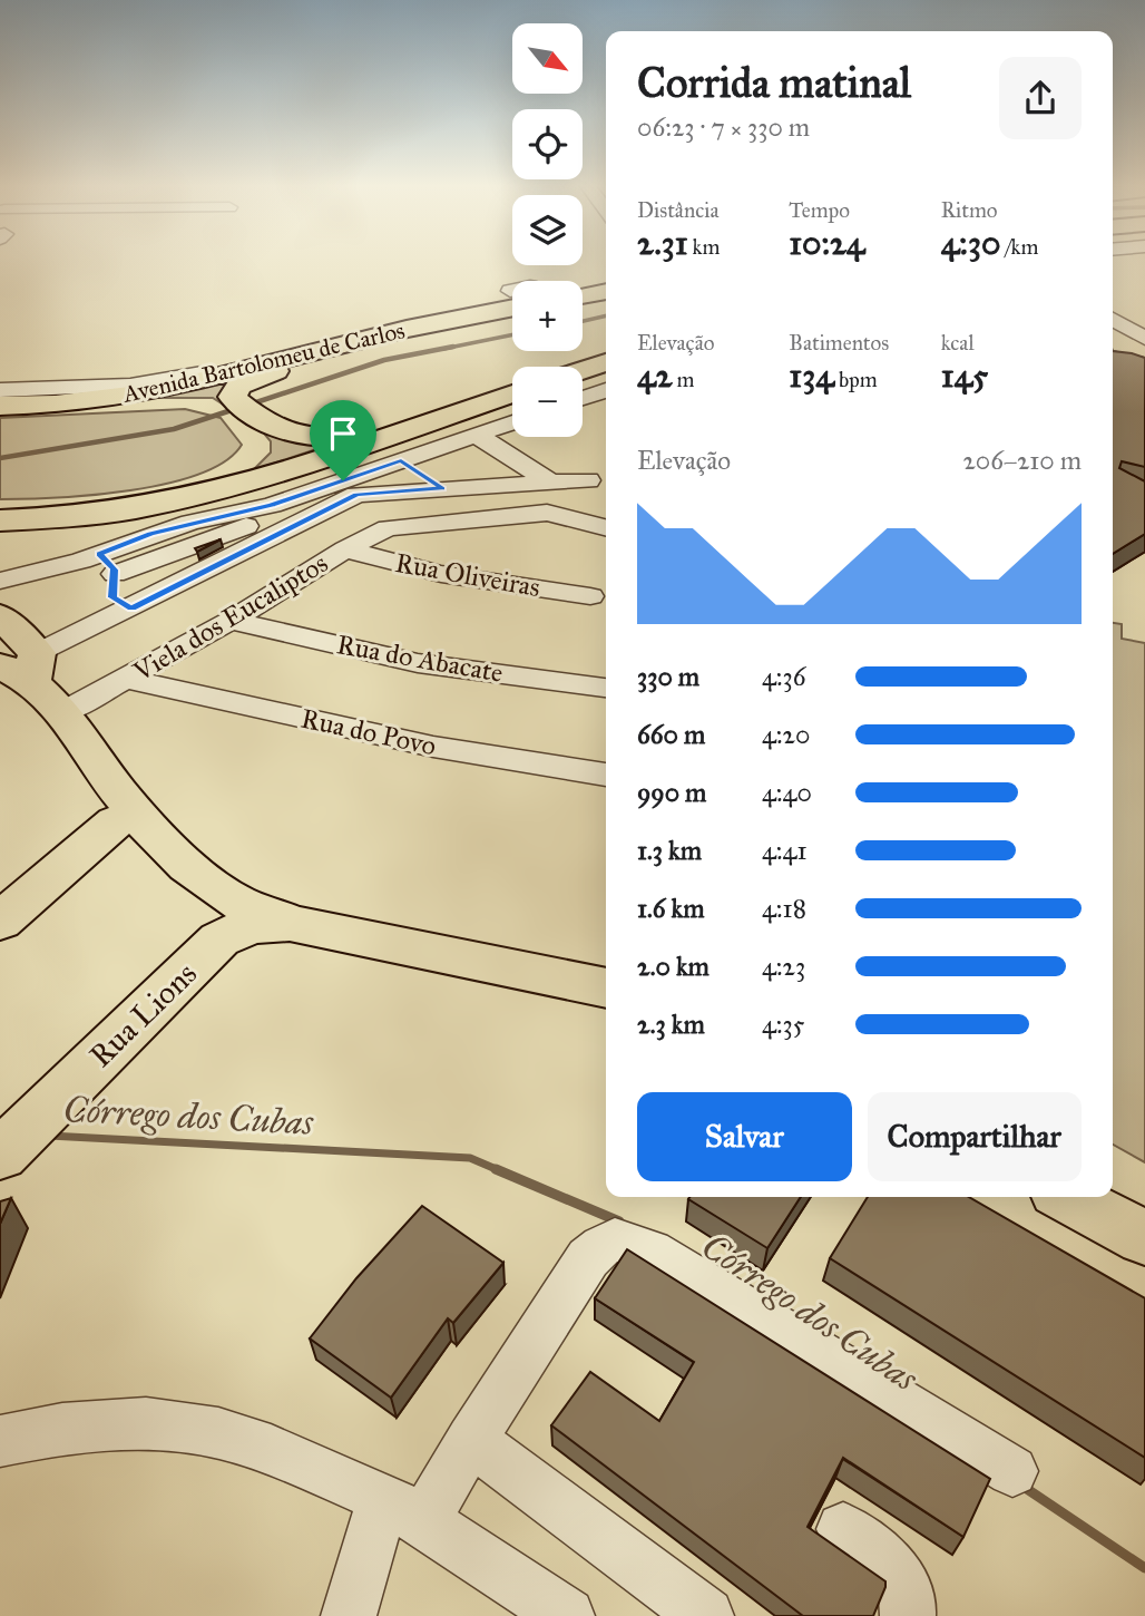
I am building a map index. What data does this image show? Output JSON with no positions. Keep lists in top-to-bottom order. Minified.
{"streets":{"main road":["Avenida Bartolomeu de Carlos","Rua Lions"],"street":["Rua Oliveiras","Viela dos Eucaliptos","Rua do Abacate","Rua do Povo"]},"crossings":[["Rua Oliveiras","Viela dos Eucaliptos"],["Viela dos Eucaliptos","Rua do Abacate"],["Viela dos Eucaliptos","Rua do Povo"]],"water":["Córrego dos Cubas"],"north":"bottom right","page":{"map_buttons":["+","−"],"heading":["Corrida matinal","06:23 · 7 × 330 m"],"stats":[["Distância","2.31 km"],["Tempo","10:24"],["Ritmo","4:30 /km"],["Elevação","42 m"],["Batimentos","134 bpm"],["kcal","145"]],"chart":["Elevação","206–210 m"],"list":[{"name":"330 m","note":"4:36"},{"name":"660 m","note":"4:20"},{"name":"990 m","note":"4:40"},{"name":"1.3 km","note":"4:41"},{"name":"1.6 km","note":"4:18"},{"name":"2.0 km","note":"4:23"},{"name":"2.3 km","note":"4:35"}],"buttons":["Salvar","Compartilhar"]}}
